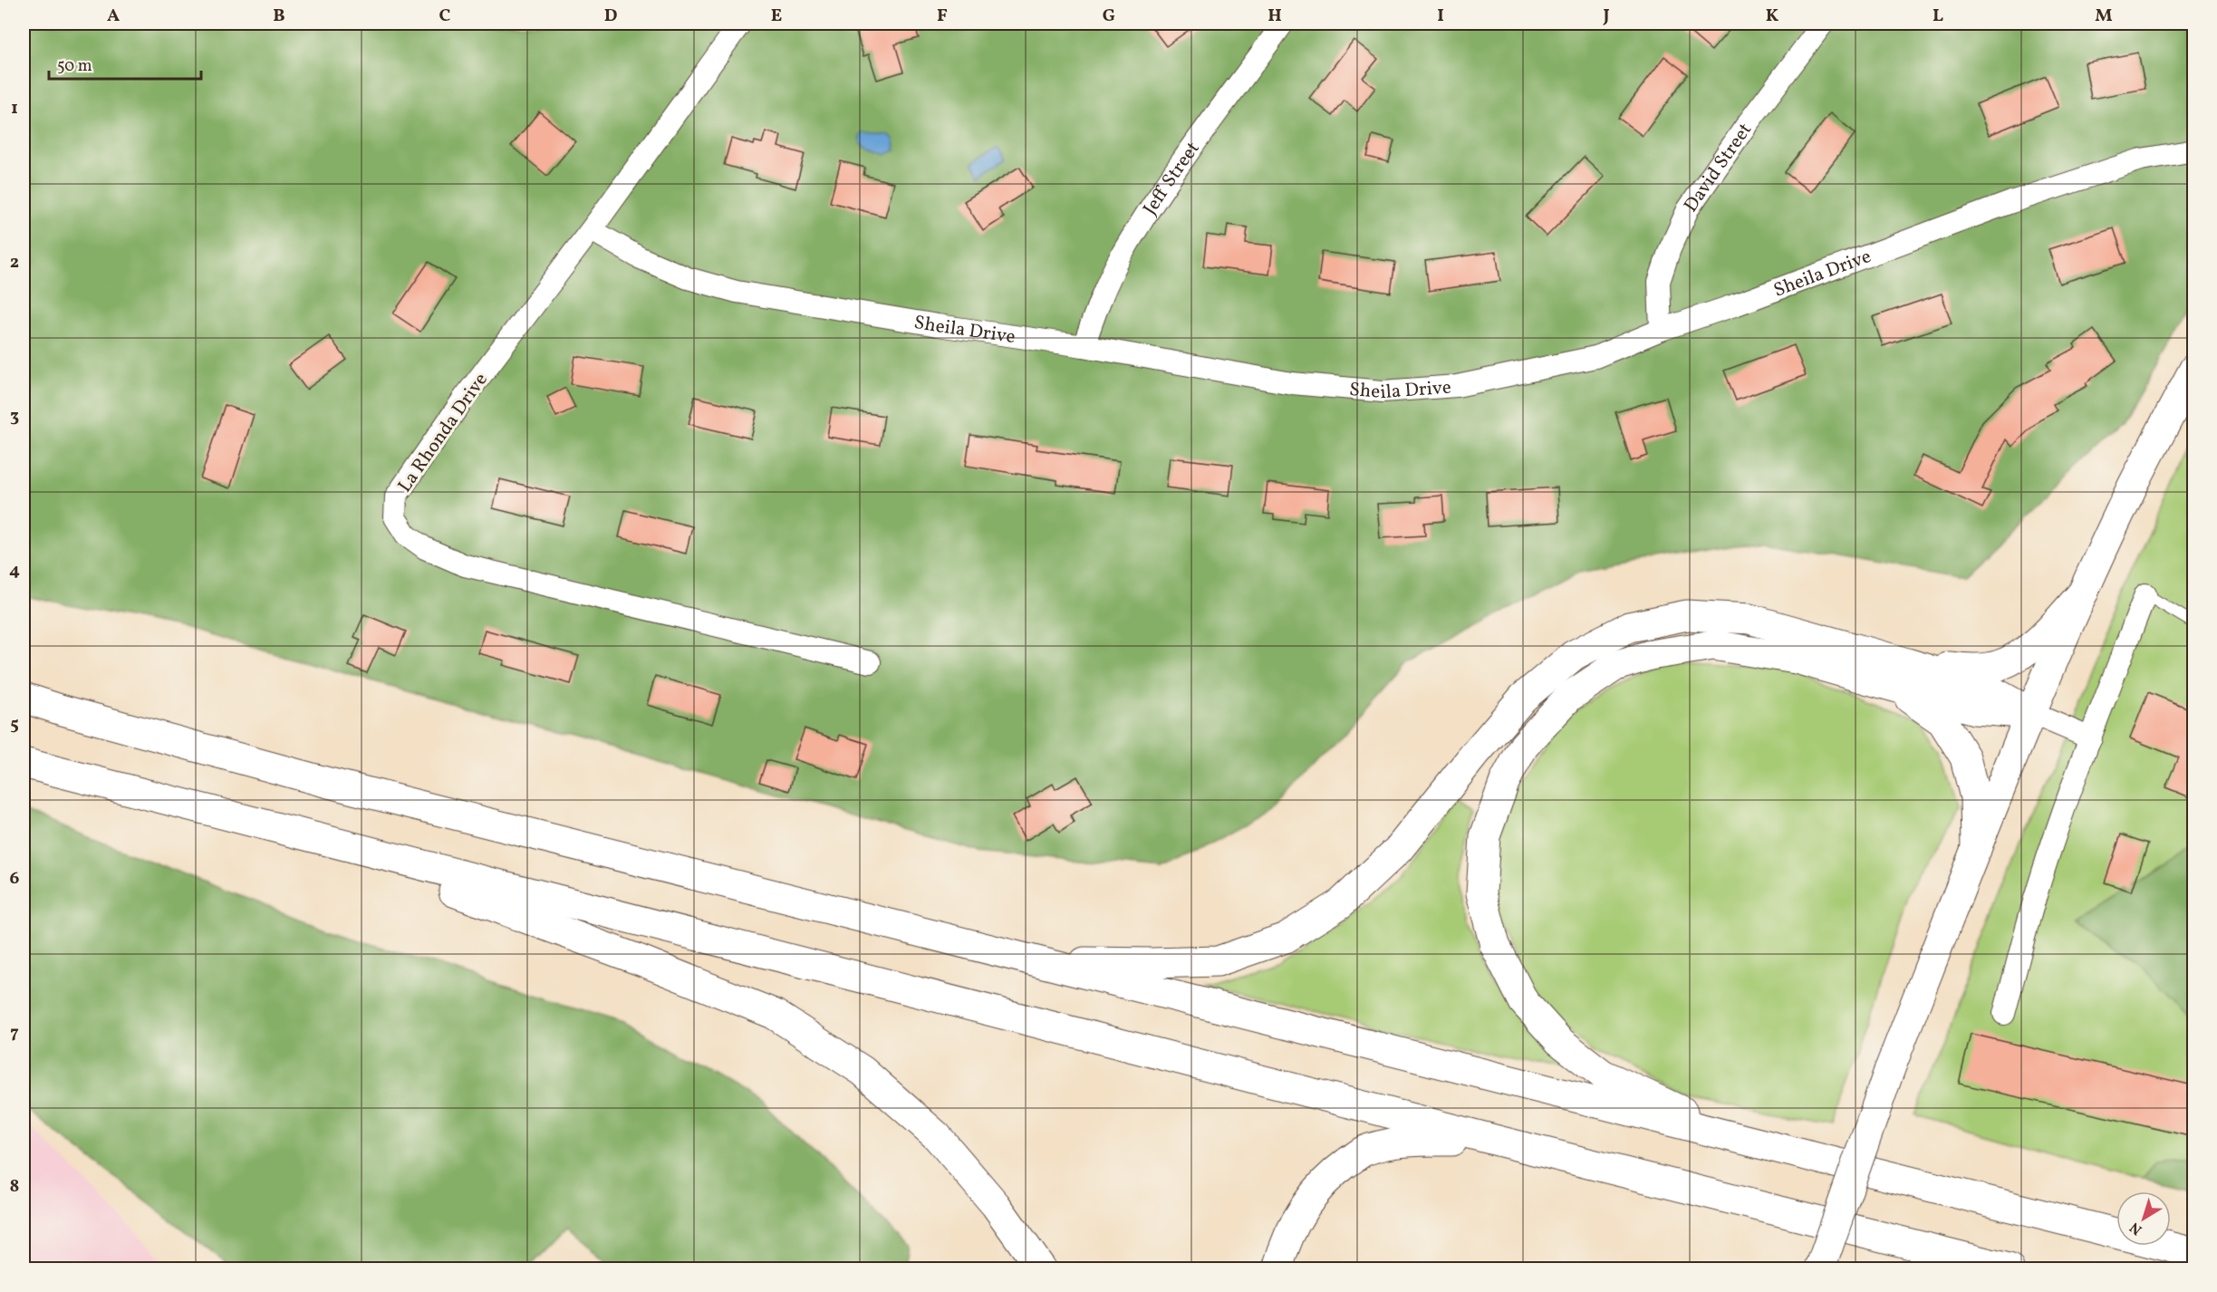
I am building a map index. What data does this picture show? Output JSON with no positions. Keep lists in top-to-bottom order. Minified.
{"streets":{"street":["David Street","Jeff Street","Sheila Drive","La Rhonda Drive"]},"crossings":[["David Street","Sheila Drive"],["Jeff Street","Sheila Drive"],["Sheila Drive","La Rhonda Drive"]],"scale_bar":"50 m","north":"bottom left","grid":{"columns":["A","B","C","D","E","F","G","H","I","J","K","L","M"],"rows":["1","2","3","4","5","6","7","8"]}}
